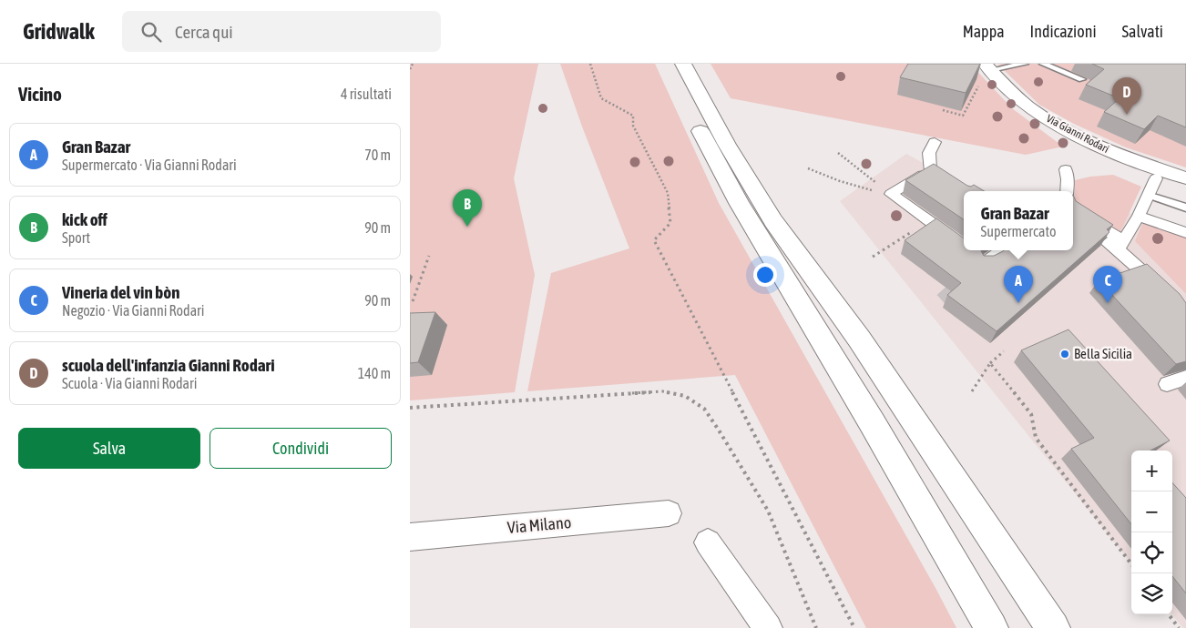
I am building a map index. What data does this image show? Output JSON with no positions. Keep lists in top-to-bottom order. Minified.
{"streets":{"street":["Via Gianni Rodari","Via Milano"]},"places":["Bella Sicilia"],"page":{"header":"Gridwalk","search":"Cerca qui","nav":["Mappa","Indicazioni","Salvati"],"heading":["Vicino","4 risultati"],"pins":["D","B","A","C"],"list":[{"mark":"A","name":"Gran Bazar","note":"Supermercato · Via Gianni Rodari","value":"70 m"},{"mark":"B","name":"kick off","note":"Sport","value":"90 m"},{"mark":"C","name":"Vineria del vin bòn","note":"Negozio · Via Gianni Rodari","value":"90 m"},{"mark":"D","name":"scuola dell'infanzia Gianni Rodari","note":"Scuola · Via Gianni Rodari","value":"140 m"}],"popup":["Gran Bazar","Supermercato"],"buttons":["Salva","Condividi"],"map_buttons":["+","−"]}}
